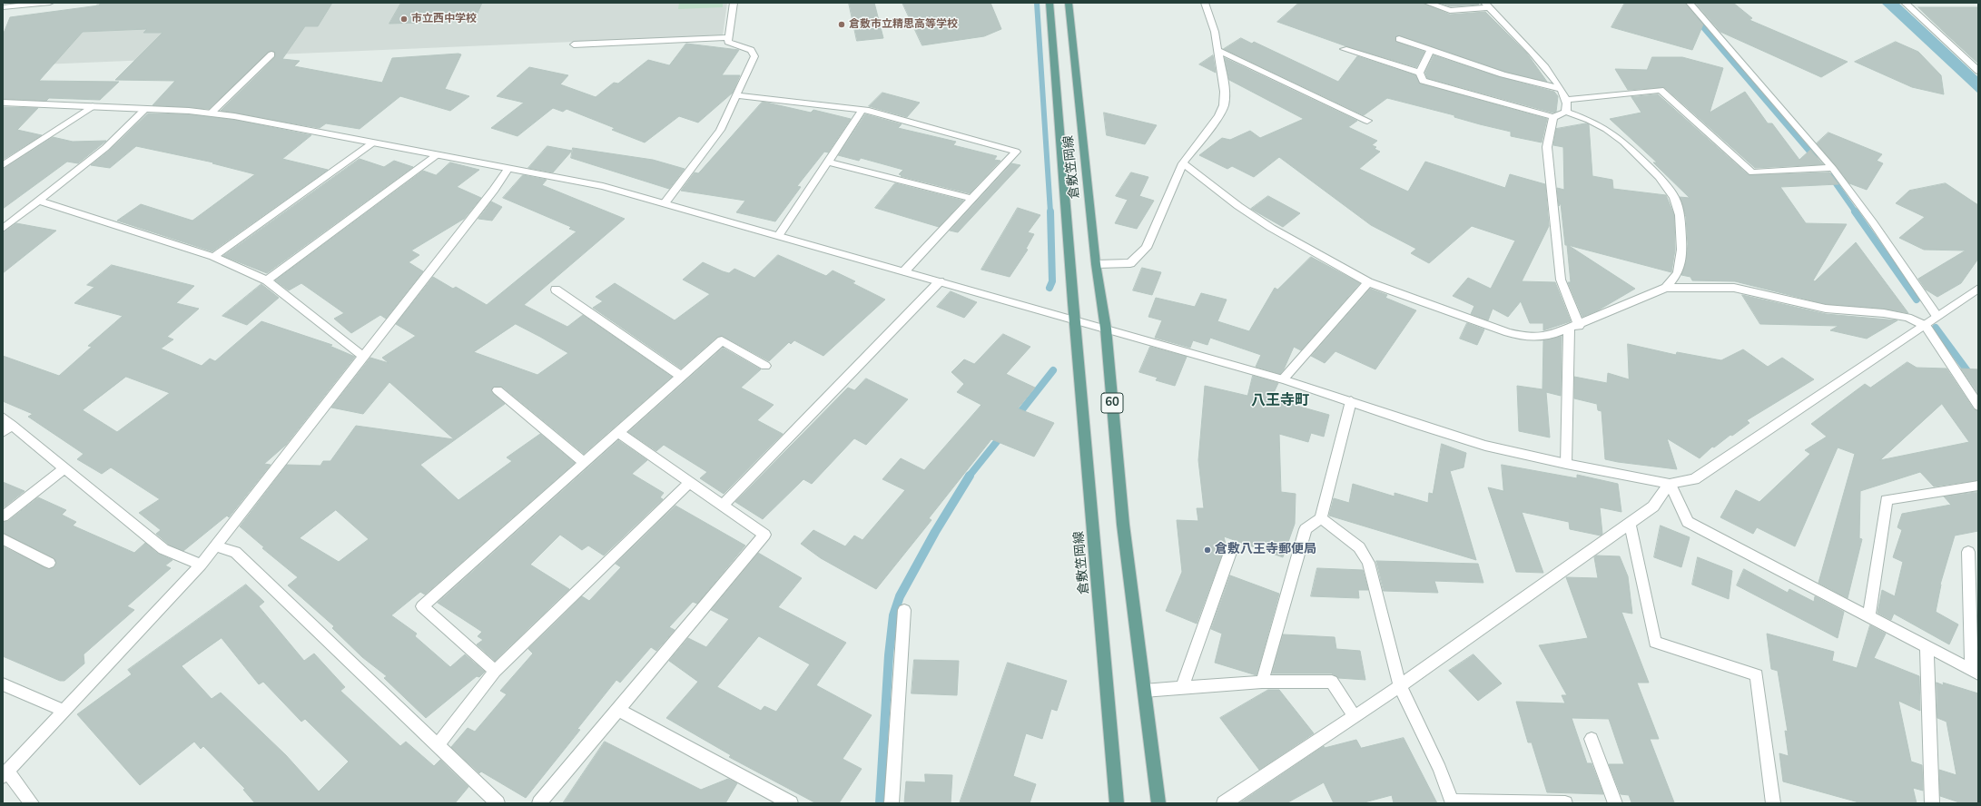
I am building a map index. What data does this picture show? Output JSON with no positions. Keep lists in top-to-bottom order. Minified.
{"streets":{"main road":["倉敷笠岡線","60"]},"districts":["八王寺町"],"places":["市立西中学校","倉敷市立精思高等学校","倉敷八王寺郵便局"]}
